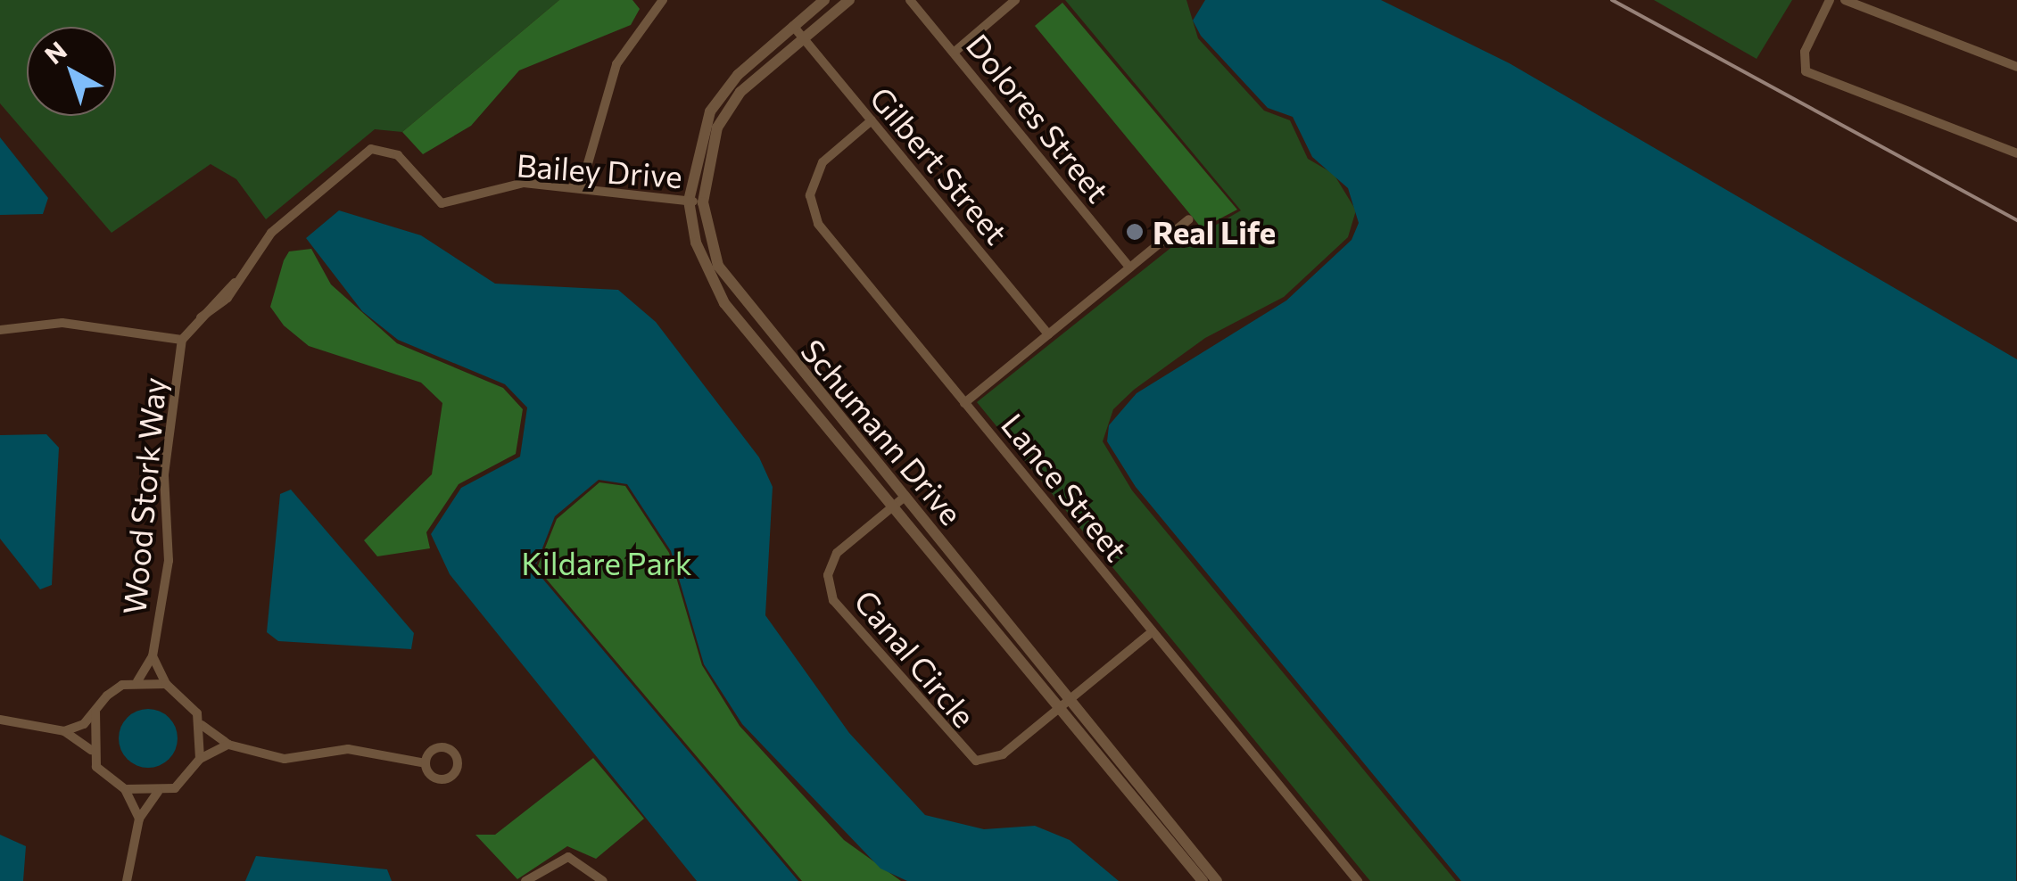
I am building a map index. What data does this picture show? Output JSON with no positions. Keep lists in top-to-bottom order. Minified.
{"streets":{"street":["Dolores Street","Gilbert Street","Bailey Drive","Schumann Drive","Lance Street","Wood Stork Way","Canal Circle"]},"crossings":[["Gilbert Street","Schumann Drive"],["Gilbert Street","Lance Street"],["Bailey Drive","Schumann Drive"],["Bailey Drive","Wood Stork Way"],["Schumann Drive","Canal Circle"],["Lance Street","Canal Circle"]],"parks":["Kildare Park"],"places":["Real Life"],"north":"top left"}
